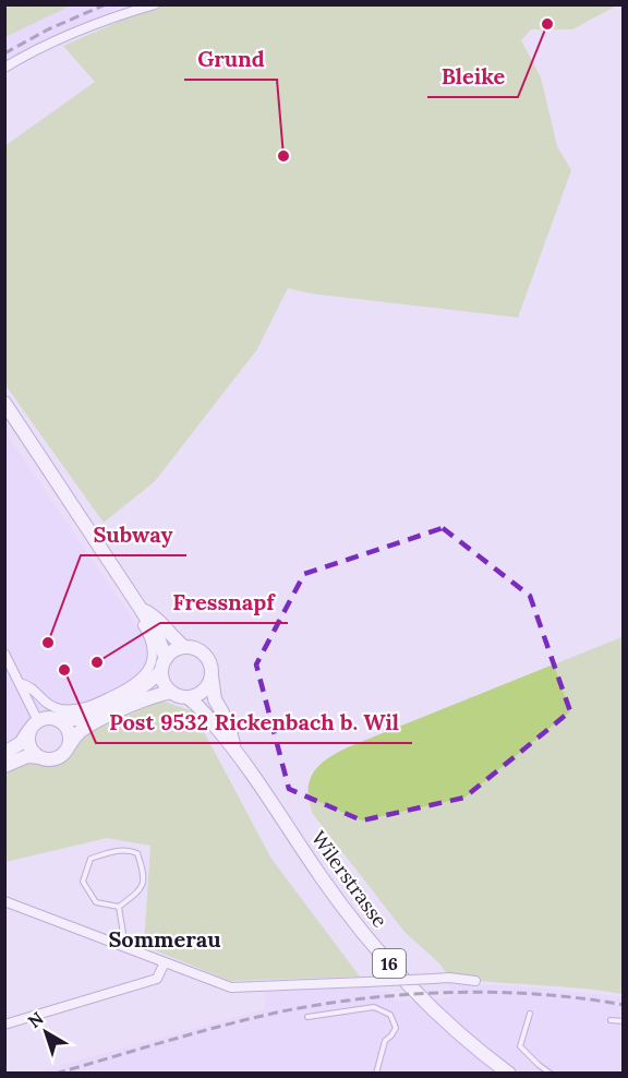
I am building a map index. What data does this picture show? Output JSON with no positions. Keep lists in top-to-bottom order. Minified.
{"streets":{"main road":["Wilerstrasse","16"]},"districts":["Sommerau"],"places":["Bleike","Grund","Subway","Fressnapf","Post 9532 Rickenbach b. Wil"],"north":"top left"}
